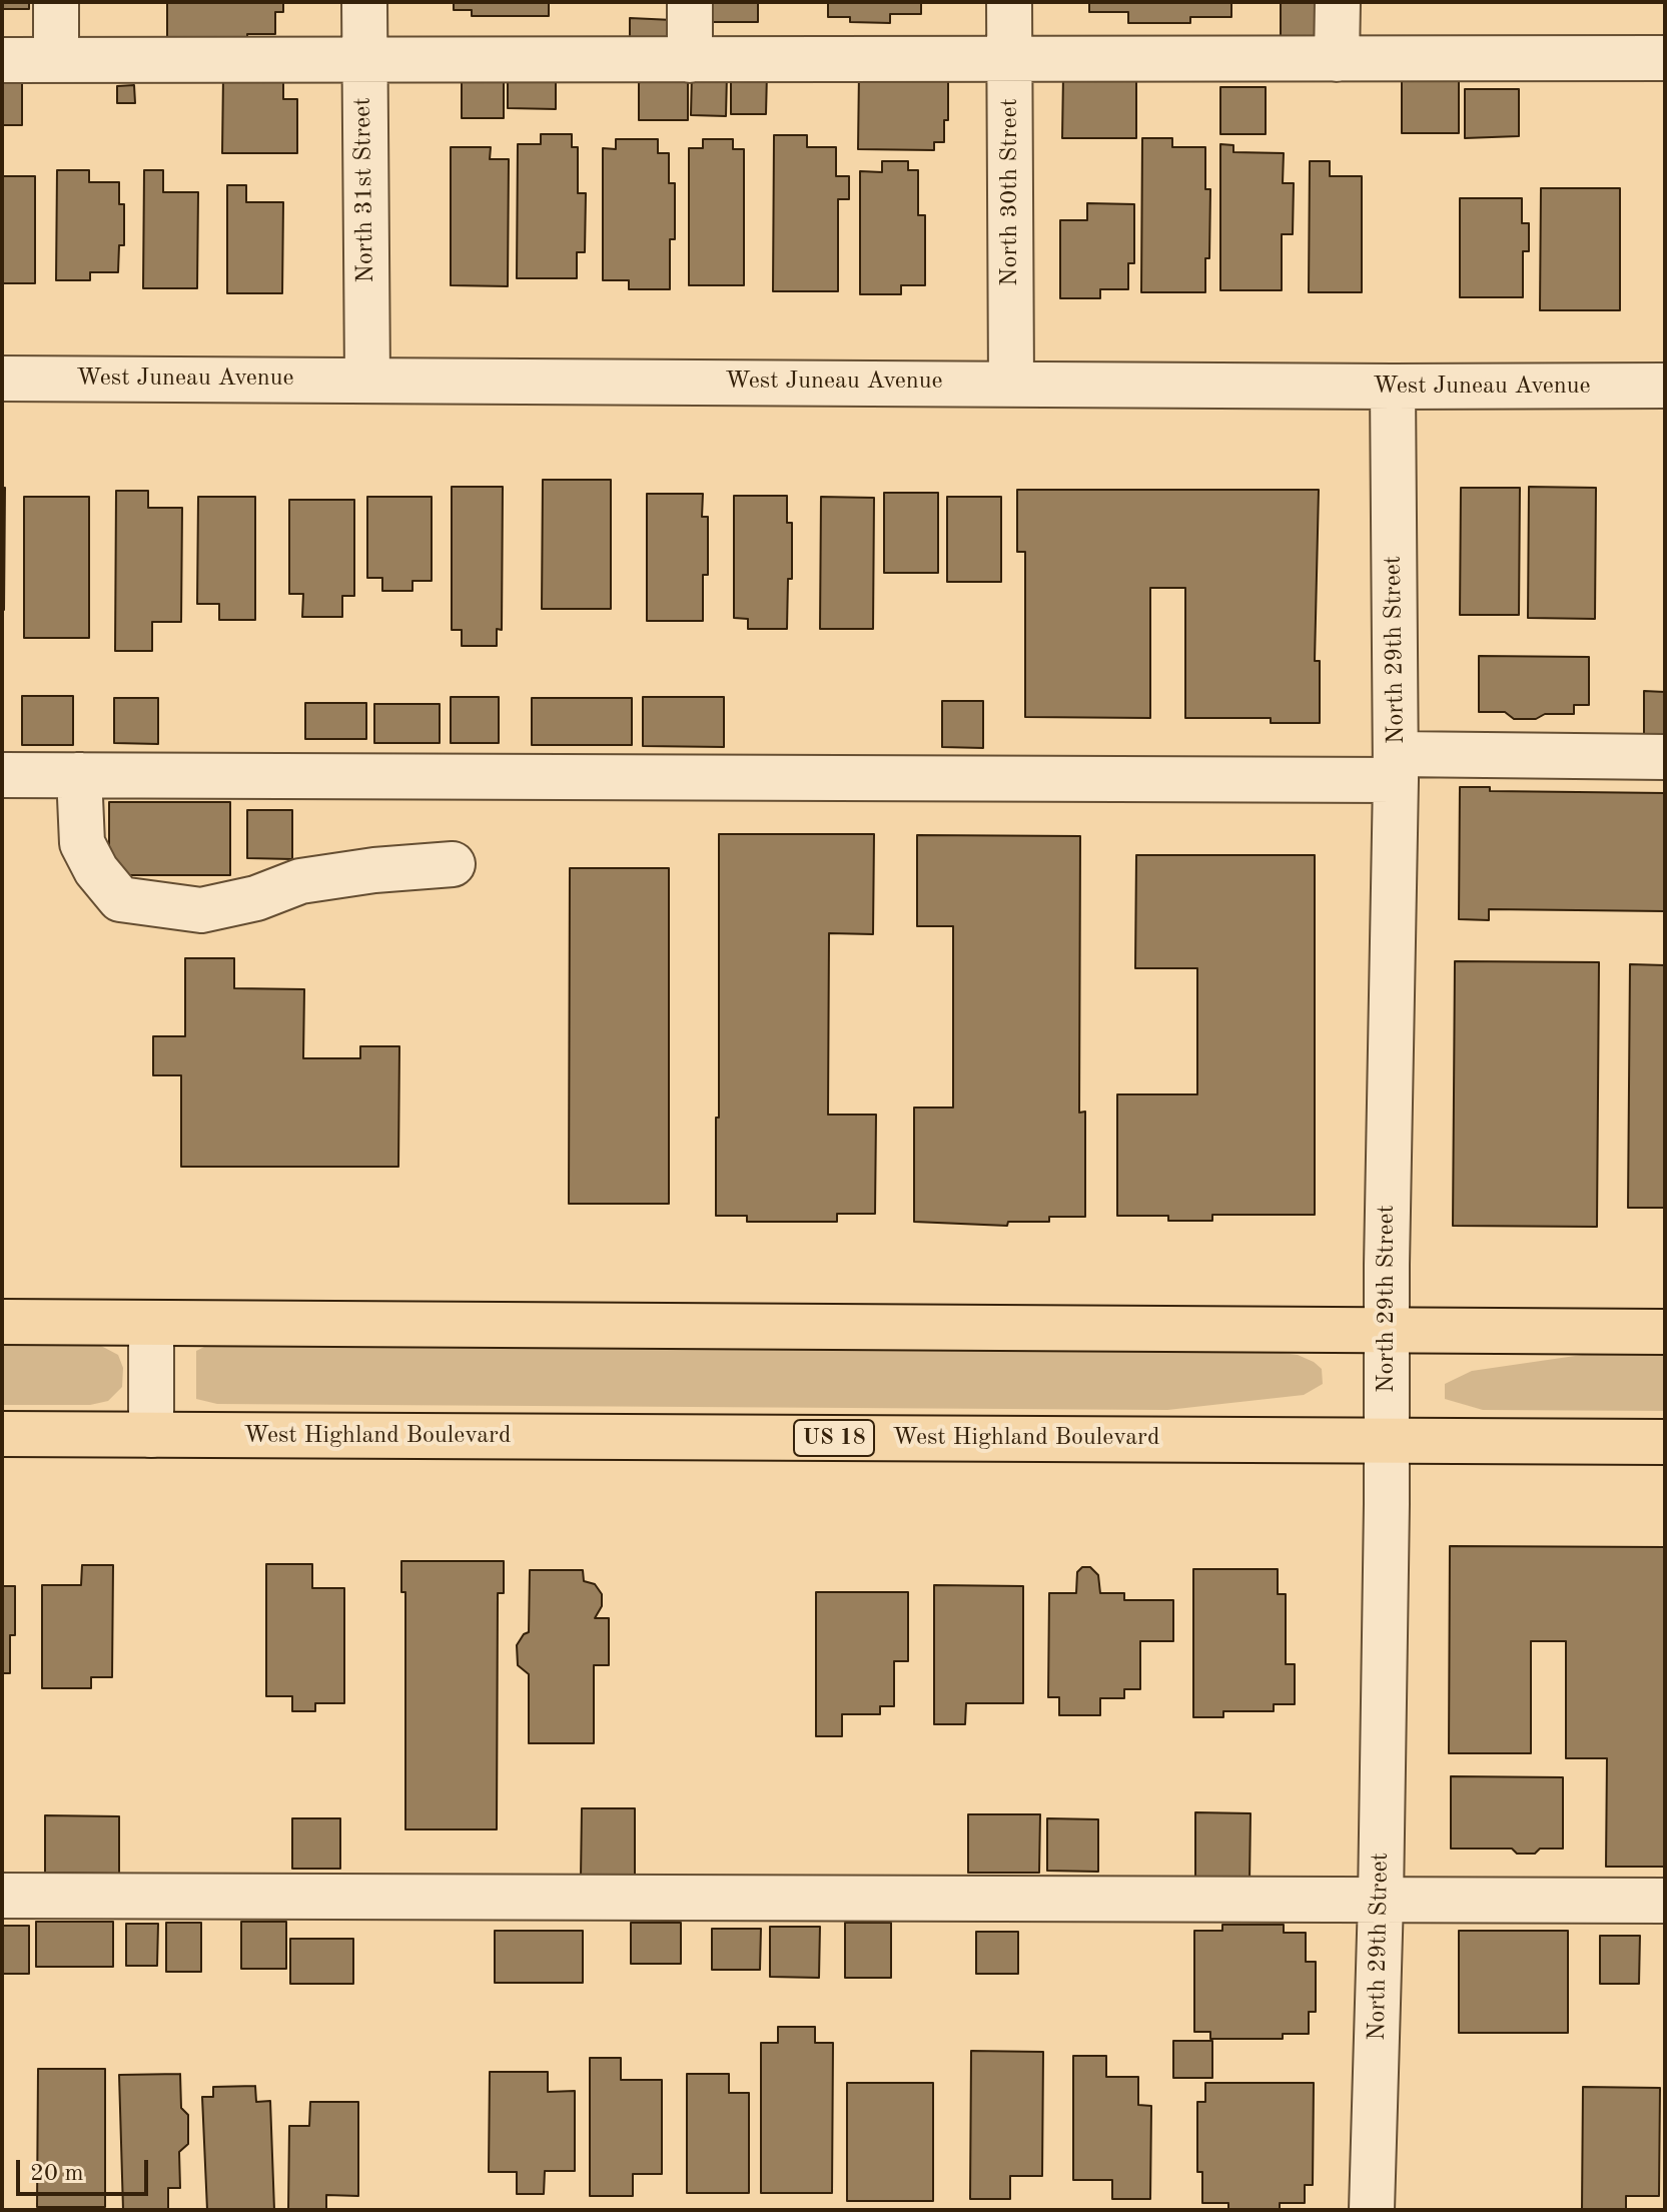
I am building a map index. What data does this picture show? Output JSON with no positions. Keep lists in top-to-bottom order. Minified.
{"streets":{"main road":["West Highland Boulevard","US 18"],"street":["North 31st Street","North 30th Street","West Juneau Avenue","North 29th Street"]},"crossings":[["North 31st Street","West Juneau Avenue"],["North 30th Street","West Juneau Avenue"],["West Juneau Avenue","North 29th Street"],["North 29th Street","West Highland Boulevard"]],"scale_bar":"20 m"}
